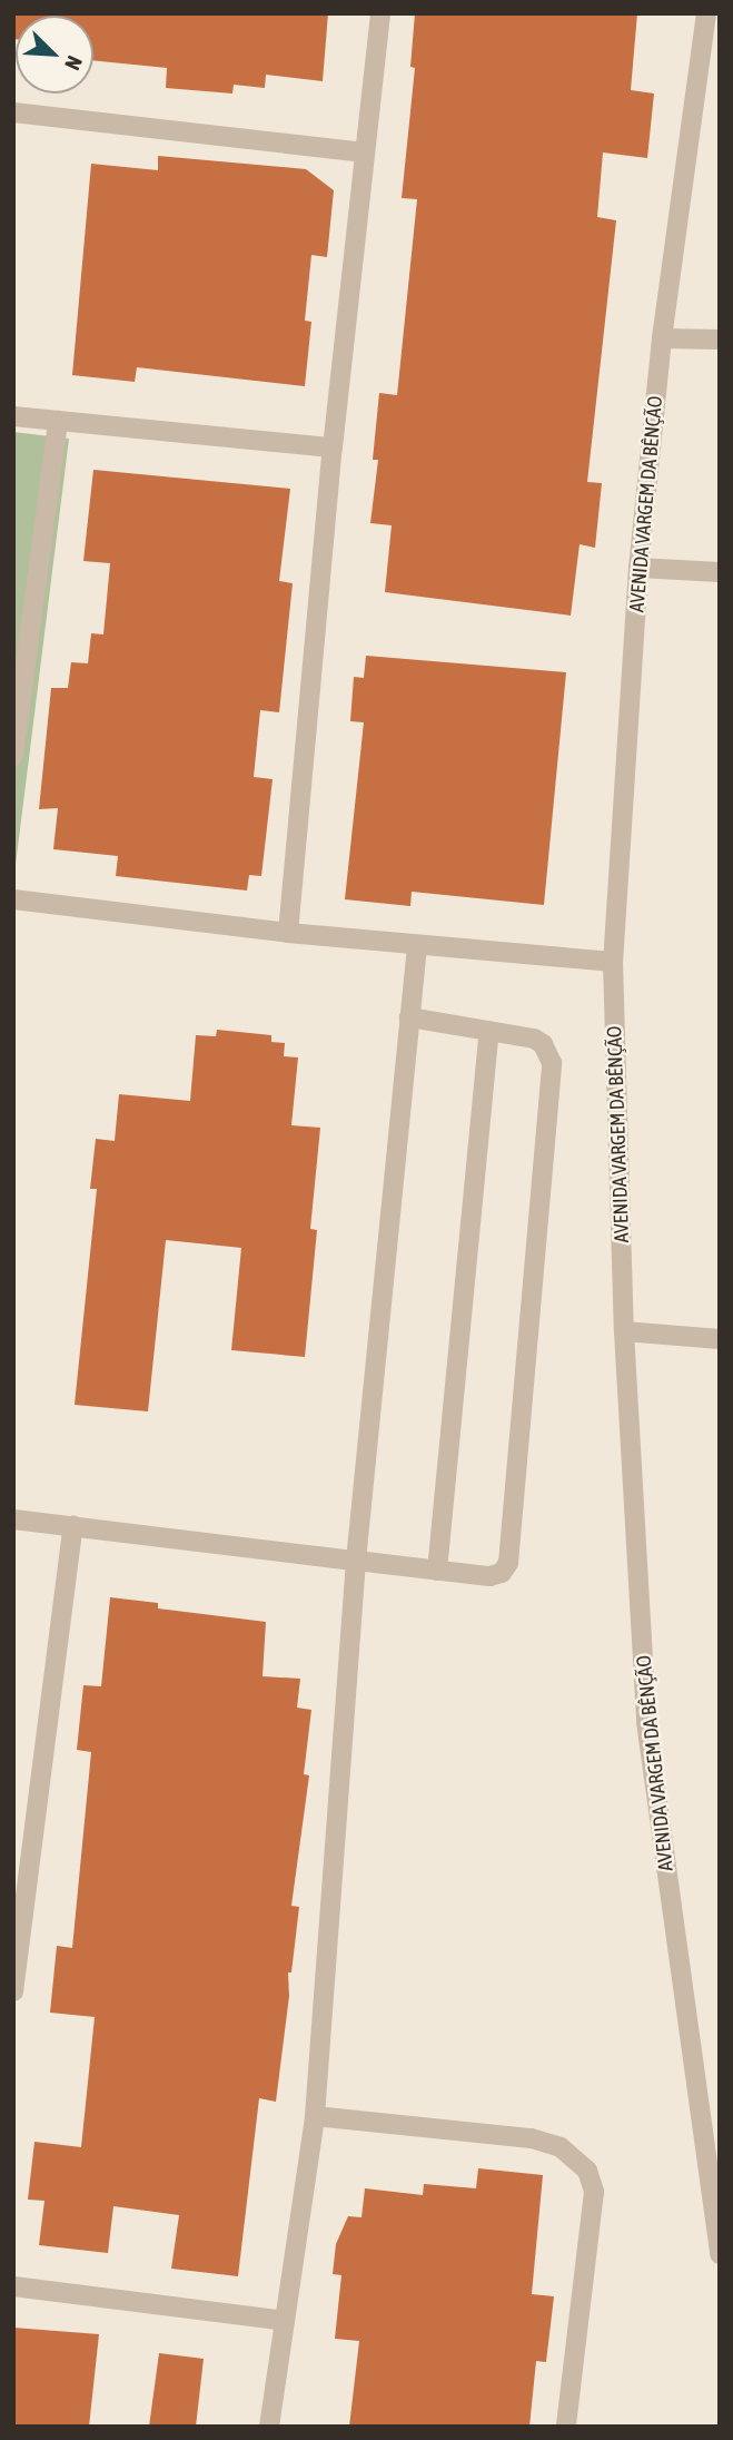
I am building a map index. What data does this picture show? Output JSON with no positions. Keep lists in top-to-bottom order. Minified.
{"streets":{"street":["AVENIDA VARGEM DA BÊNÇÃO"]},"north":"bottom right"}
